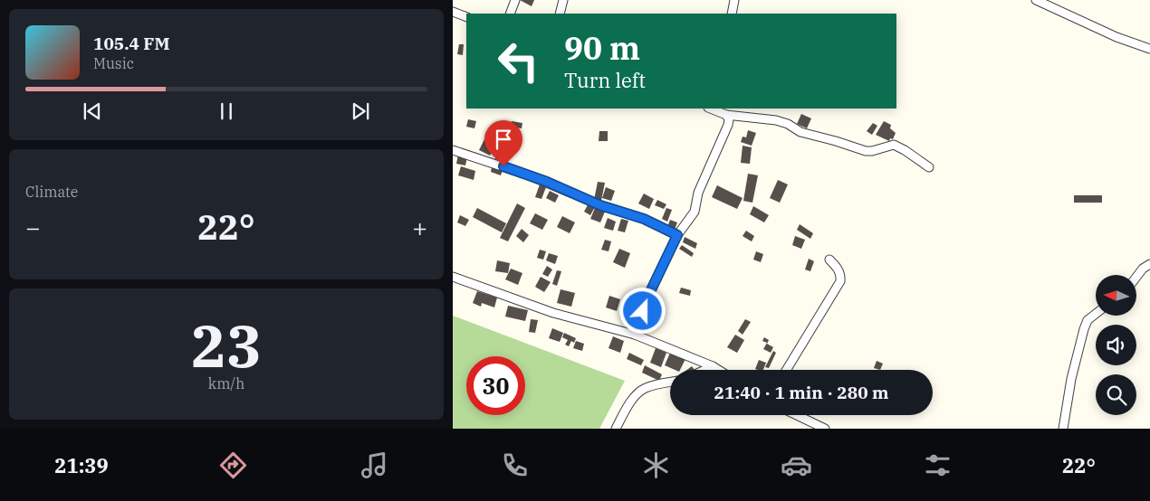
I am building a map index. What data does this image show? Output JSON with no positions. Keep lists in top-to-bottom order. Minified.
{"north":"left","page":{"turn":["90 m","Turn left"],"song":["105.4 FM","Music"],"tile":["Climate",["23","km/h"]],"heat":["−","22°","+"],"limit":"30","trip":"21:40 · 1 min · 280 m","tabs":["21:39","22°"]}}
